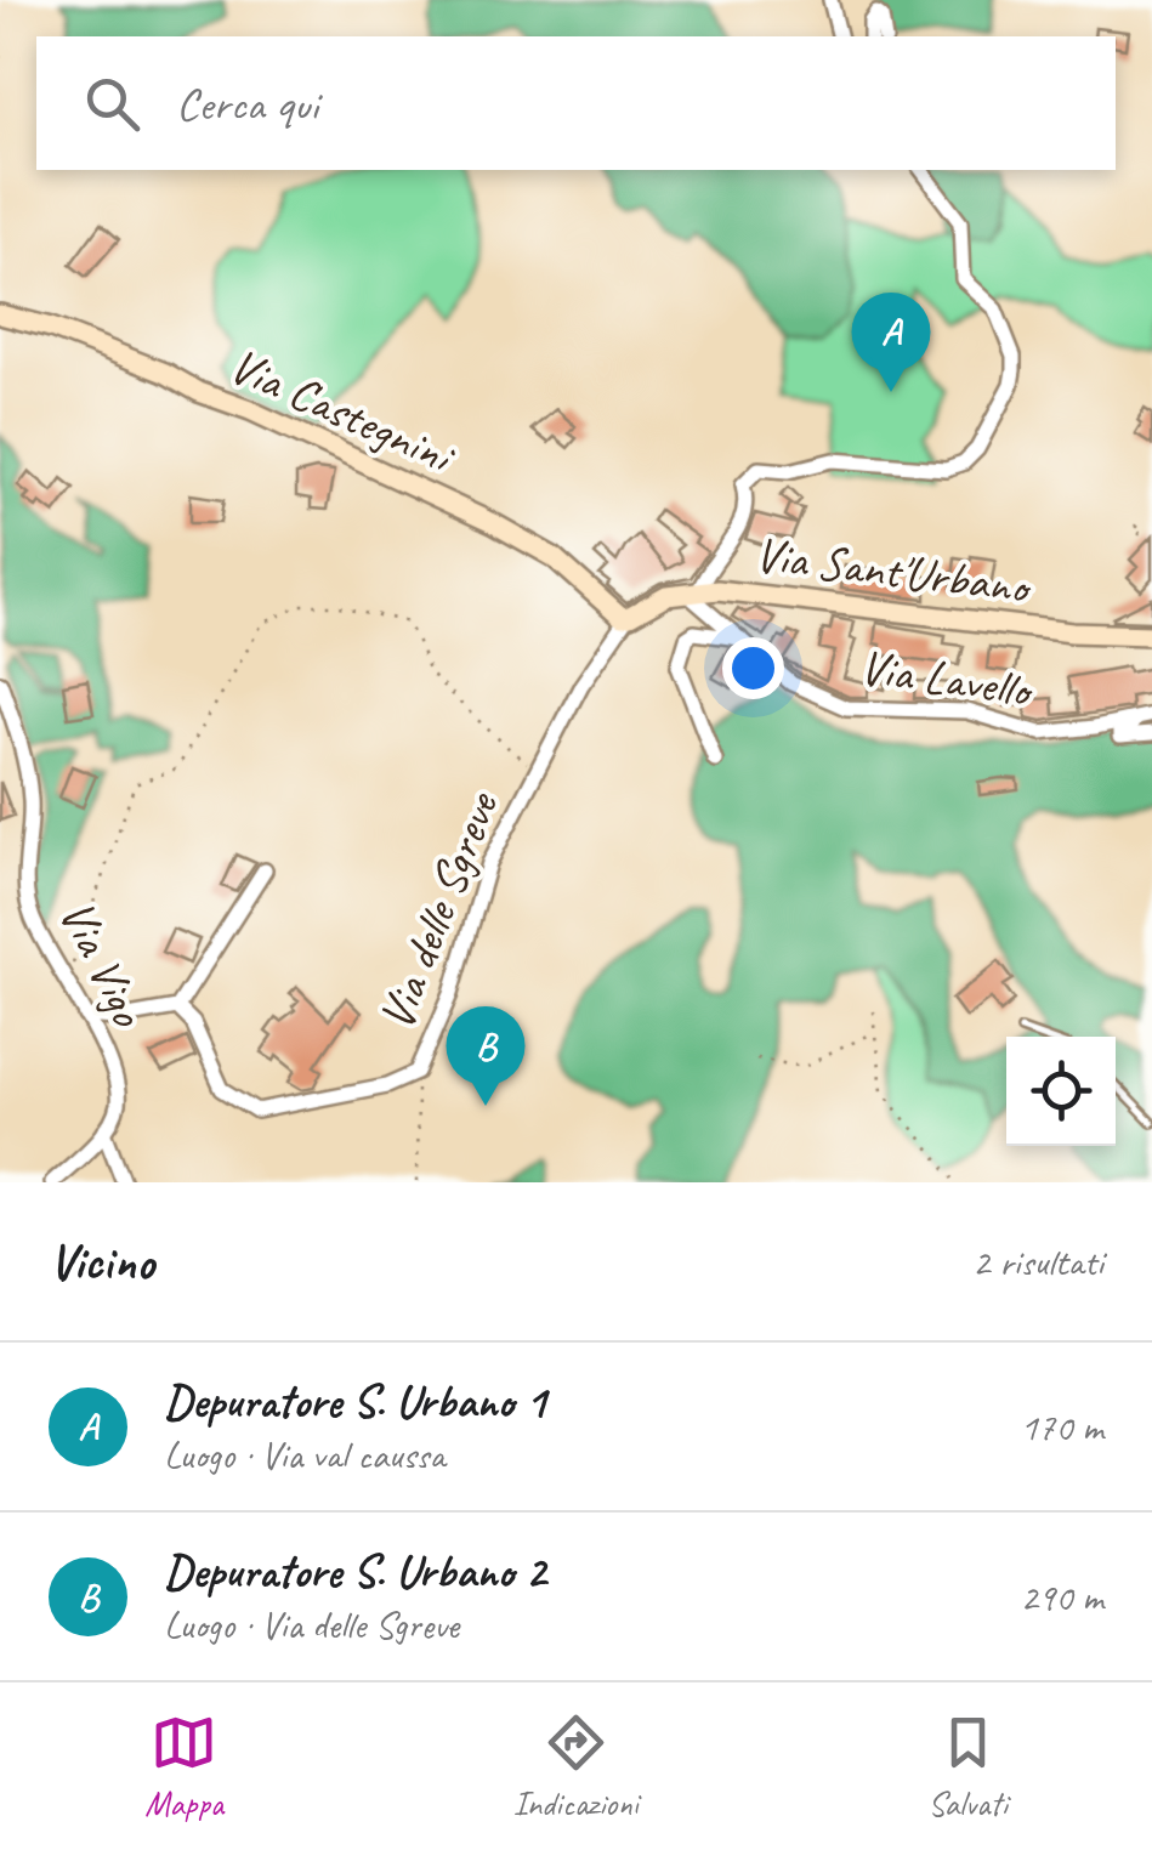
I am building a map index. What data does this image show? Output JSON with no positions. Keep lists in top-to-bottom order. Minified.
{"streets":{"street":["Via Castegnini","Via Sant'Urbano","Via Lavello","Via delle Sgreve","Via Vigo"]},"crossings":[["Via Castegnini","Via Sant'Urbano"],["Via Castegnini","Via delle Sgreve"],["Via Sant'Urbano","Via Lavello"],["Via Sant'Urbano","Via delle Sgreve"]],"page":{"search":"Cerca qui","pins":["A","B"],"heading":["Vicino","2 risultati"],"list":[{"mark":"A","name":"Depuratore S. Urbano 1","note":"Luogo · Via val caussa","value":"170 m"},{"mark":"B","name":"Depuratore S. Urbano 2","note":"Luogo · Via delle Sgreve","value":"290 m"}],"nav":["Mappa","Indicazioni","Salvati"]}}
